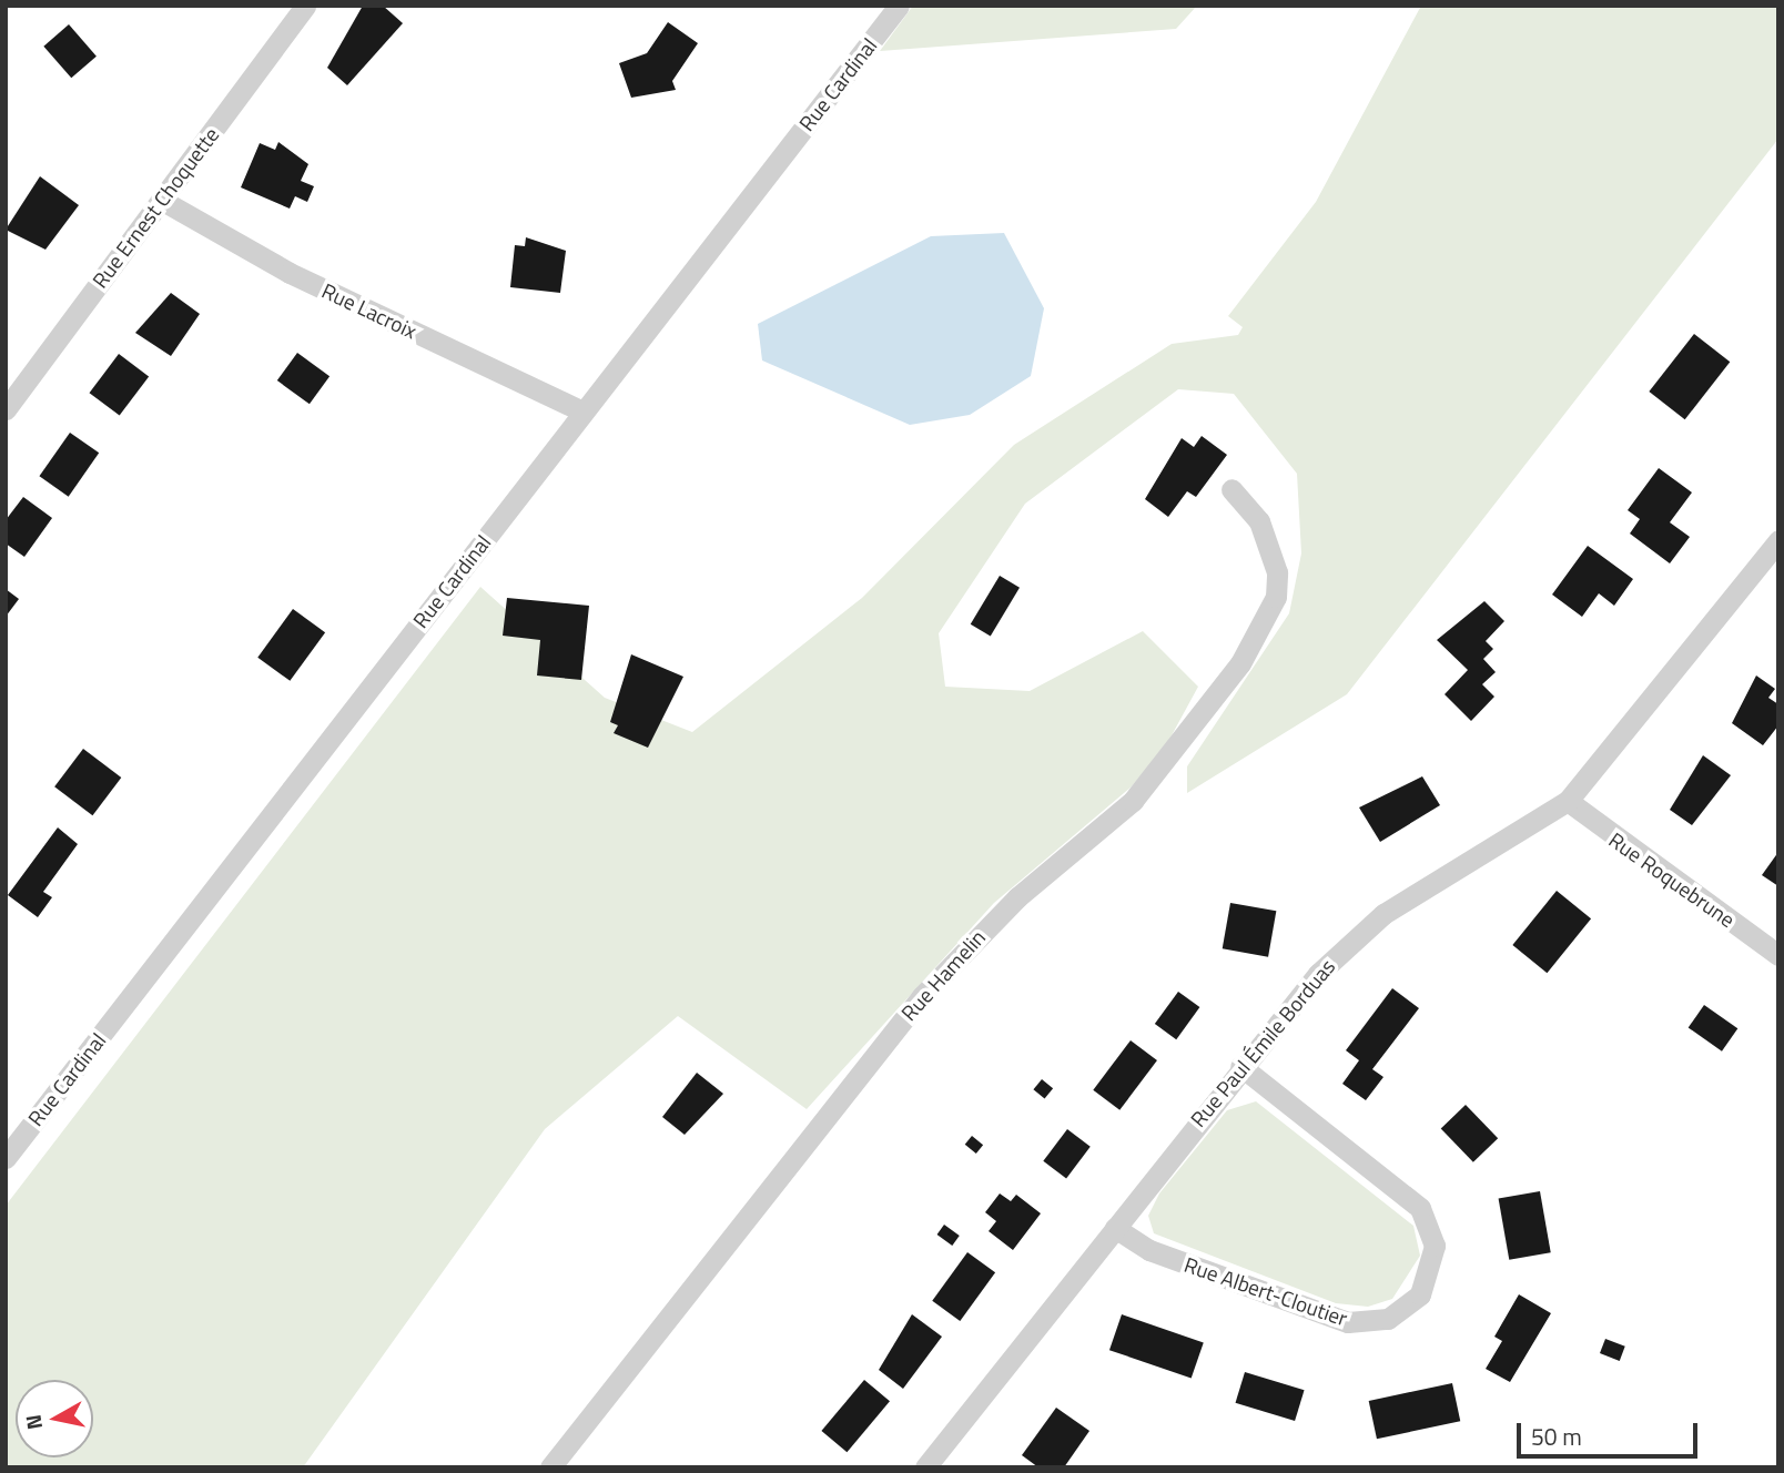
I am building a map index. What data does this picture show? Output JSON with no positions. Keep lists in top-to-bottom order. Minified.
{"streets":{"street":["Rue Cardinal","Rue Ernest Choquette","Rue Lacroix","Rue Roquebrune","Rue Hamelin","Rue Paul Émile Borduas","Rue Albert-Cloutier"]},"crossings":[["Rue Cardinal","Rue Lacroix"],["Rue Ernest Choquette","Rue Lacroix"],["Rue Roquebrune","Rue Paul Émile Borduas"],["Rue Paul Émile Borduas","Rue Albert-Cloutier"]],"scale_bar":"50 m","north":"left"}
